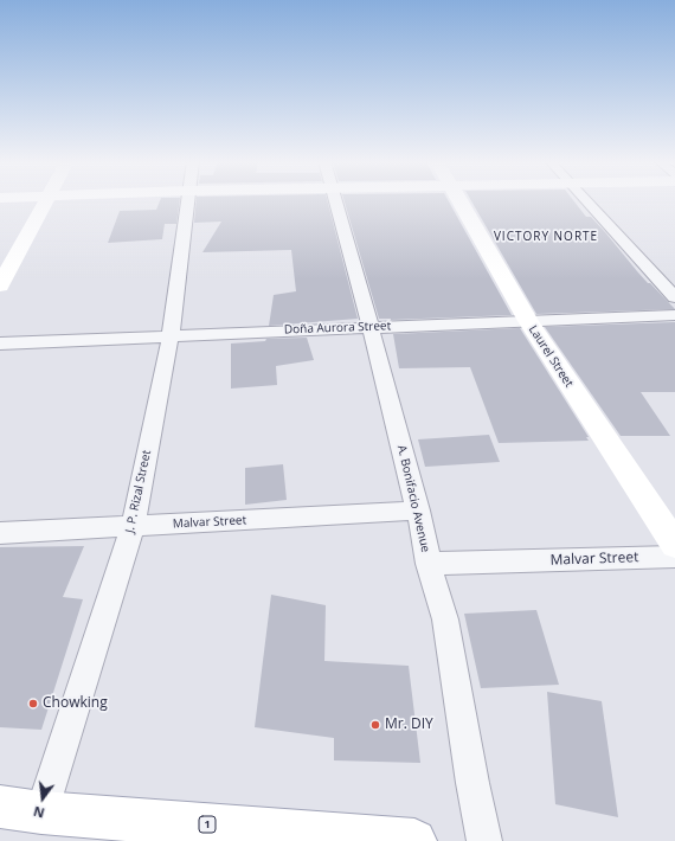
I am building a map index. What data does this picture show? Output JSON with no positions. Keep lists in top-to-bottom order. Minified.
{"streets":{"street":["Doña Aurora Street","Laurel Street","J. P. Rizal Street","A. Bonifacio Avenue","Malvar Street","1"]},"crossings":[["Doña Aurora Street","Laurel Street"],["Doña Aurora Street","J. P. Rizal Street"],["Doña Aurora Street","A. Bonifacio Avenue"],["J. P. Rizal Street","Malvar Street"],["J. P. Rizal Street","1"],["A. Bonifacio Avenue","Malvar Street"]],"districts":["VICTORY NORTE"],"places":["Chowking","Mr. DIY"],"north":"bottom"}
